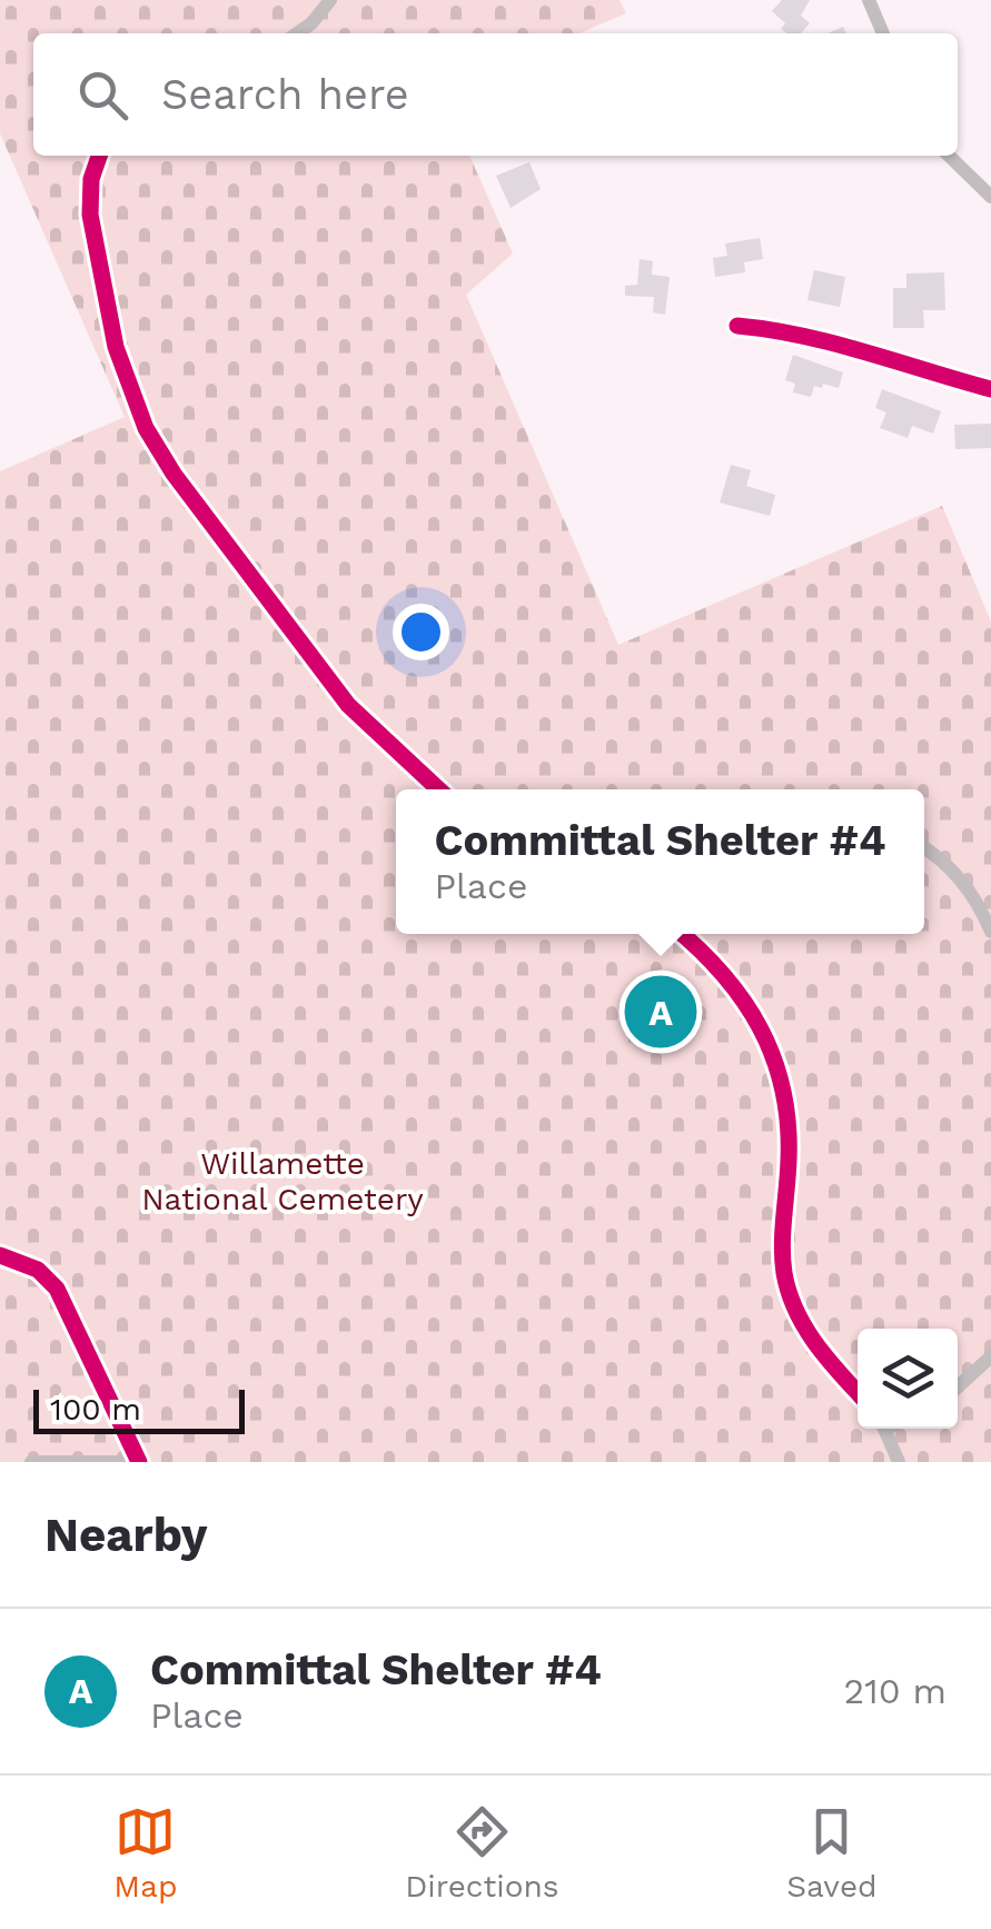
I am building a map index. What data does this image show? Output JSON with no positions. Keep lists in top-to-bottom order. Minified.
{"parks":["Willamette National Cemetery"],"scale_bar":"100 m","page":{"search":"Search here","popup":["Committal Shelter #4","Place"],"pins":"A","scale":"100 m","heading":"Nearby","list":[{"mark":"A","name":"Committal Shelter #4","note":"Place","value":"210 m"}],"nav":["Map","Directions","Saved"]}}
